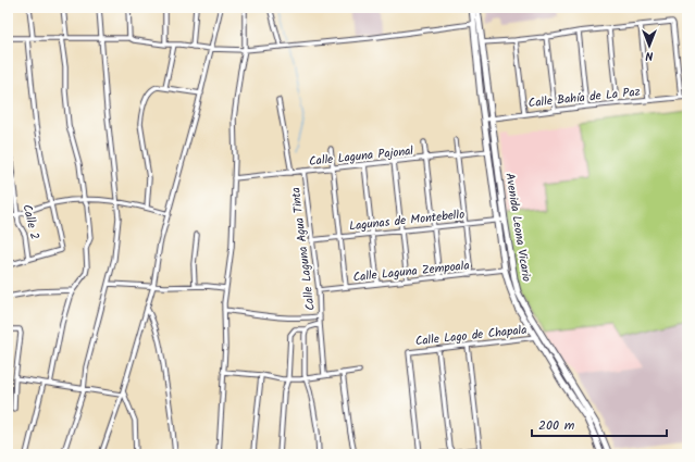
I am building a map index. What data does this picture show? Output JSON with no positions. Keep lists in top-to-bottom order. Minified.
{"streets":{"street":["Calle Bahía de La Paz","Calle Laguna Pajonal","Lagunas de Montebello","Calle 2","Avenida Leona Vicario","Calle Laguna Agua Tinta","Calle Laguna Zempoala","Calle Lago de Chapala"]},"crossings":[["Calle Bahía de La Paz","Avenida Leona Vicario"],["Calle Laguna Pajonal","Avenida Leona Vicario"],["Calle Laguna Pajonal","Calle Laguna Agua Tinta"],["Lagunas de Montebello","Avenida Leona Vicario"],["Lagunas de Montebello","Calle Laguna Agua Tinta"],["Avenida Leona Vicario","Calle Laguna Zempoala"],["Avenida Leona Vicario","Calle Lago de Chapala"],["Calle Laguna Agua Tinta","Calle Laguna Zempoala"]],"scale_bar":"200 m","north":"bottom"}
